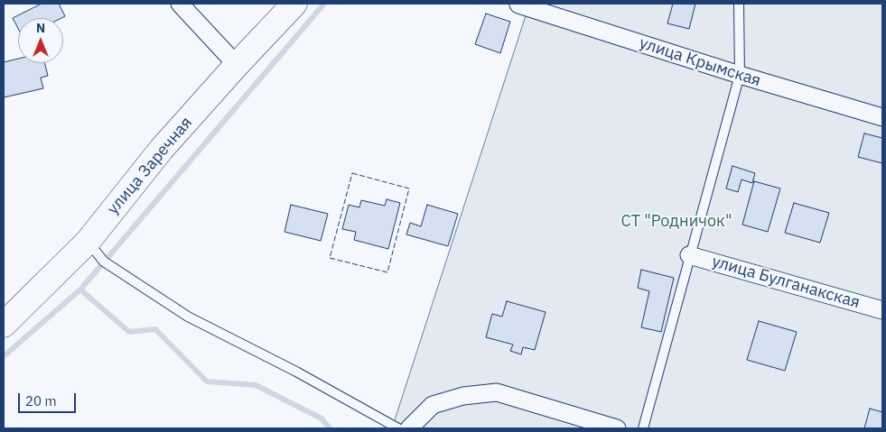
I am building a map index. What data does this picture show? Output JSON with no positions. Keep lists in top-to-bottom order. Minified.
{"streets":{"street":["улица Крымская","улица Заречная","улица Булганакская"]},"parks":["СТ \"Родничок\""],"scale_bar":"20 m","north":"top"}
